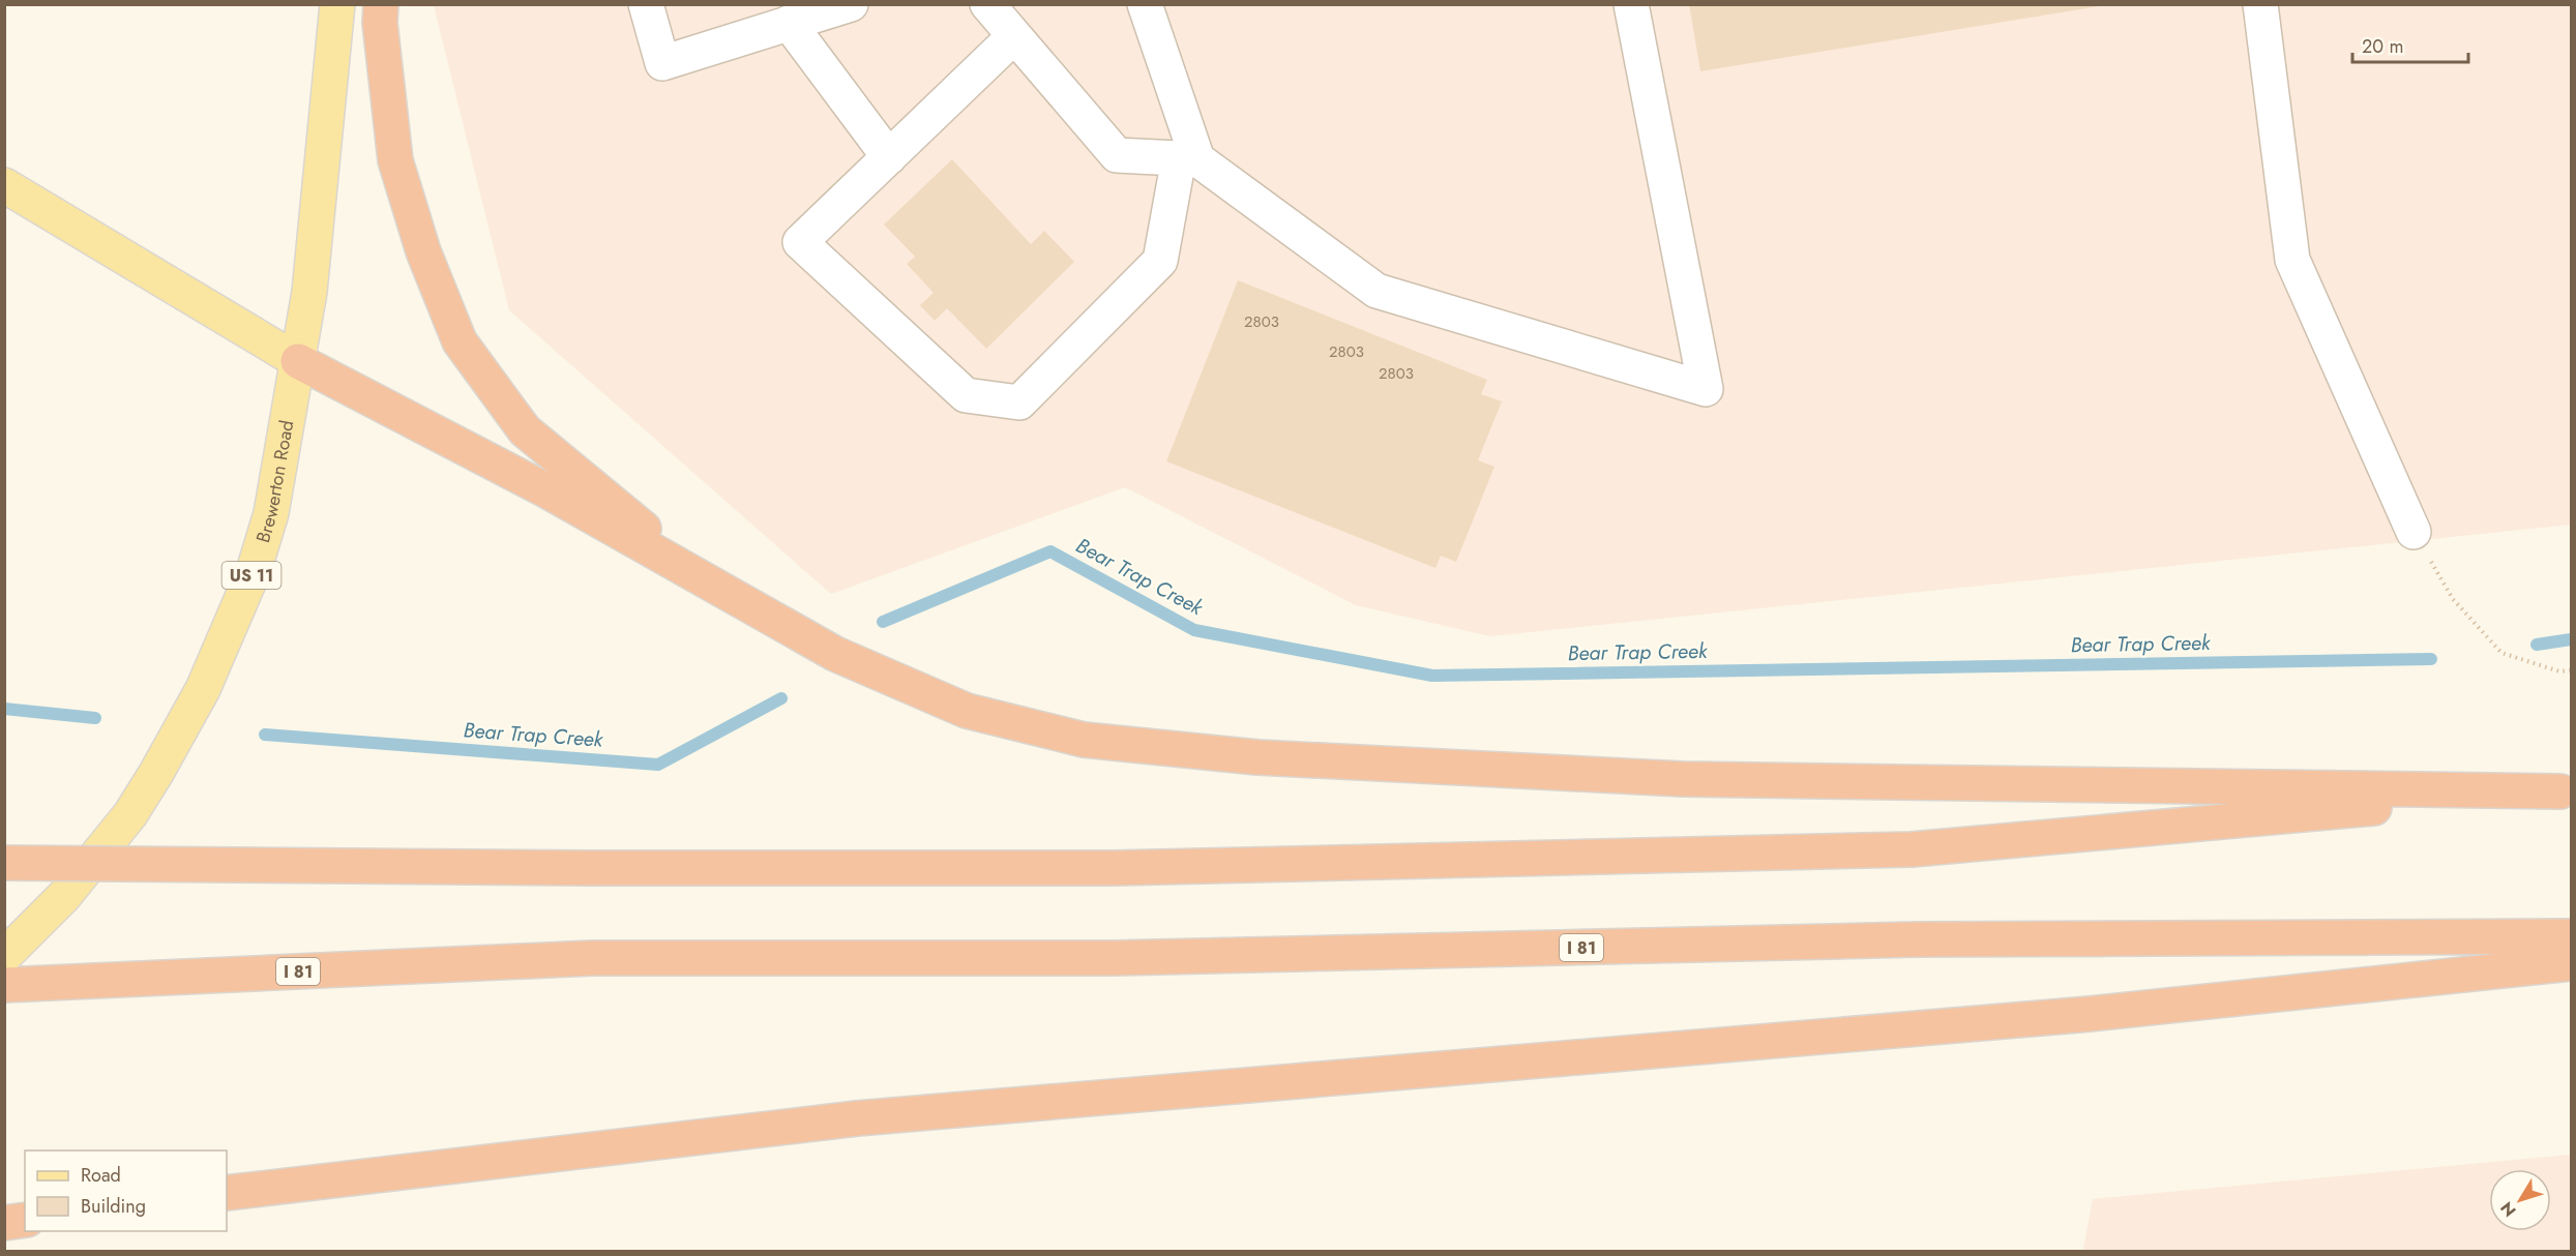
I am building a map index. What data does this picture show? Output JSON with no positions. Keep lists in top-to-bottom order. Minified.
{"streets":{"highway":["I 81"],"main road":["Brewerton Road","US 11"]},"water":["Bear Trap Creek"],"house_numbers":["2803","2803","2803"],"legend":["Road","Building"],"scale_bar":"20 m","north":"bottom left"}
